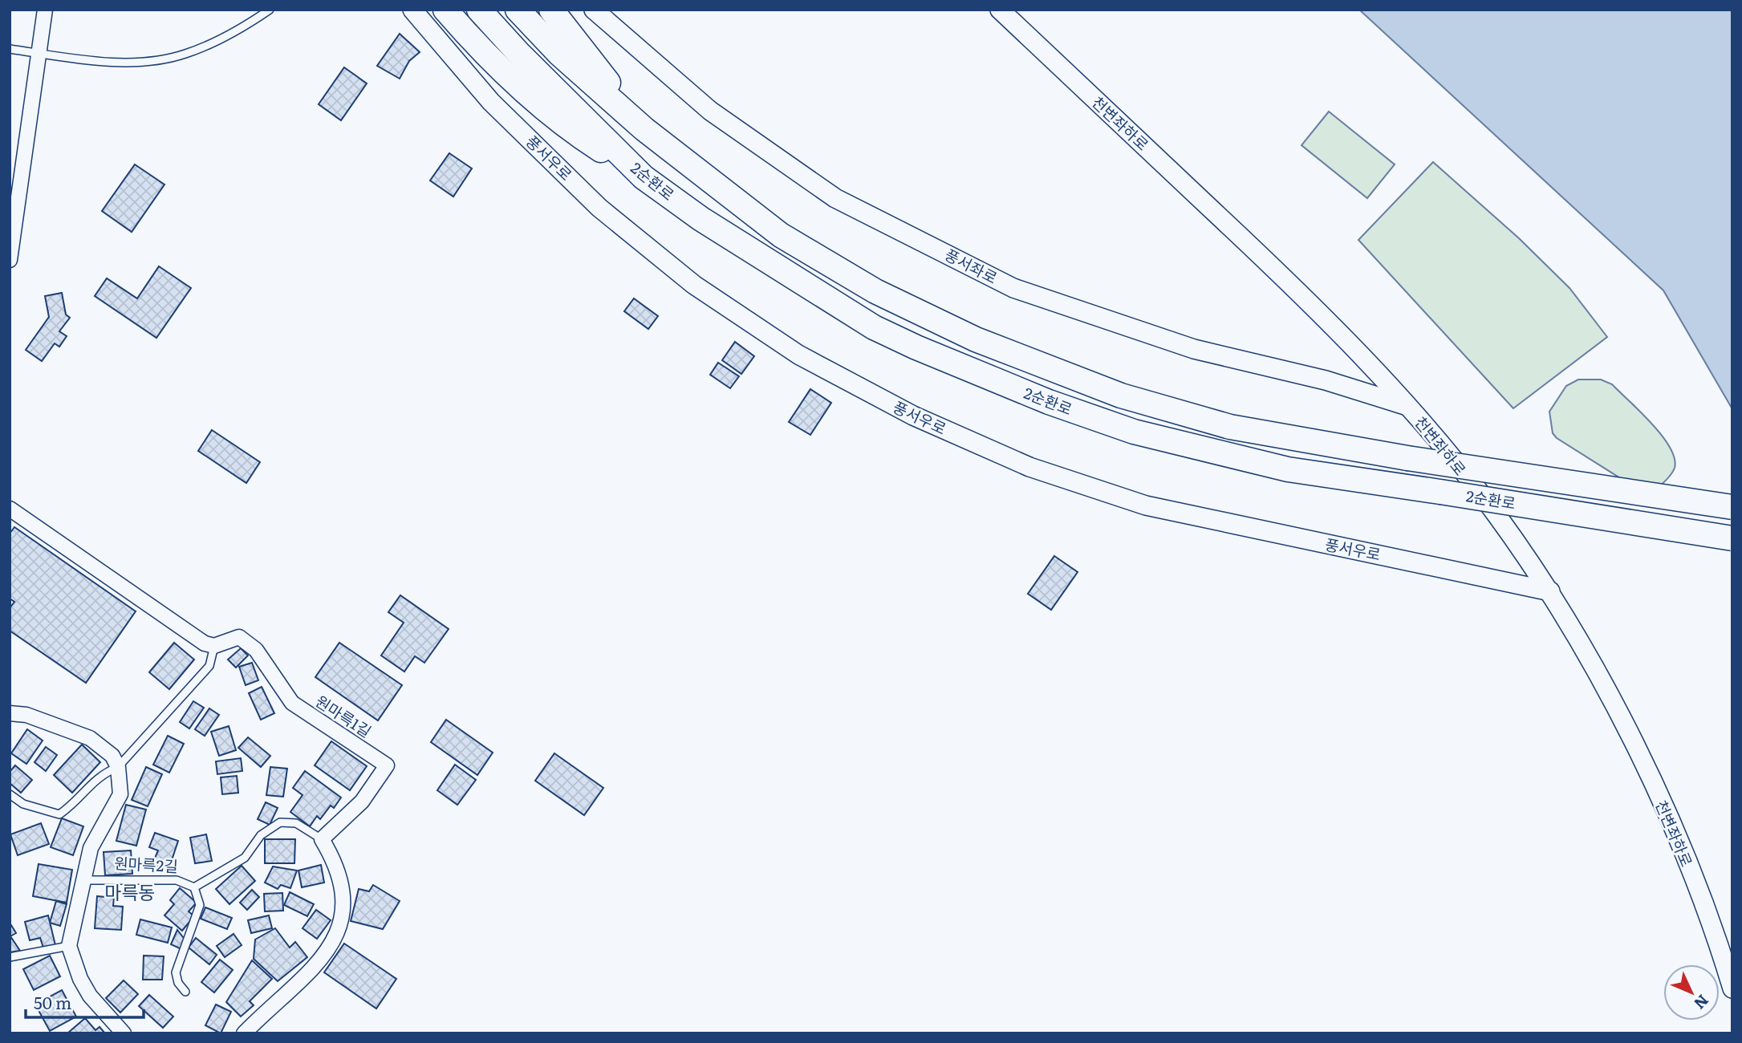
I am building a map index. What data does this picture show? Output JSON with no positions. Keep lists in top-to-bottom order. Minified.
{"streets":{"highway":["2순환로"],"street":["천변좌하로","풍서우로","풍서좌로","원마륵1길"],"lane":["원마륵2길"]},"crossings":[["천변좌하로","풍서우로"],["천변좌하로","풍서좌로"]],"districts":["마륵동"],"scale_bar":"50 m","north":"bottom right"}
